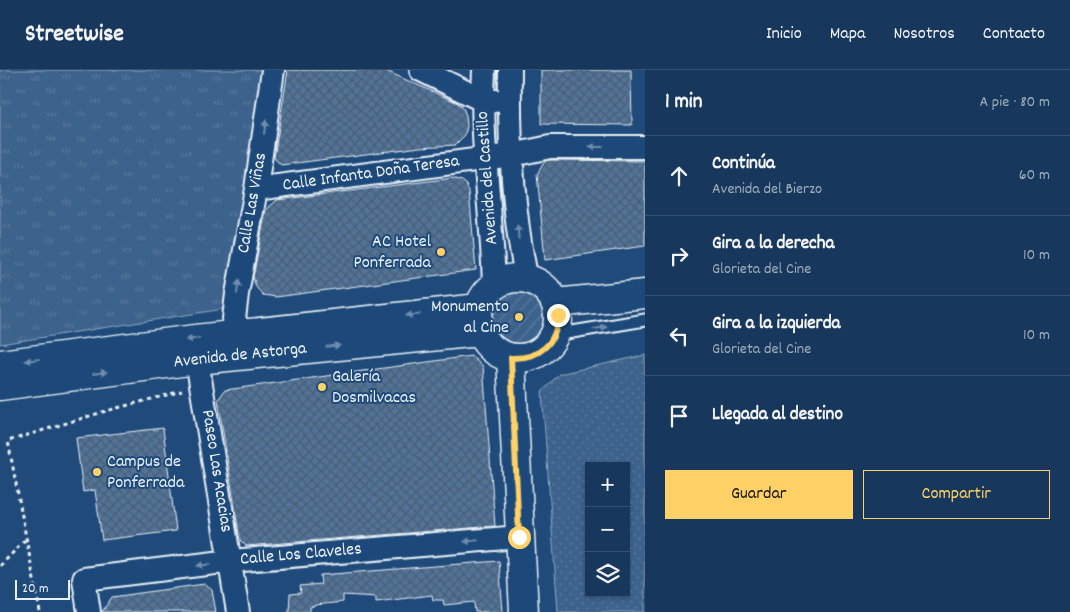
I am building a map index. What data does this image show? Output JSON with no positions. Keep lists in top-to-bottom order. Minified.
{"streets":{"main road":["Avenida de Astorga"],"street":["Calle Infanta Doña Teresa","Avenida del Castillo","Calle Las Viñas","Paseo Las Acacias","Calle Los Claveles"]},"crossings":[["Calle Infanta Doña Teresa","Avenida del Castillo"],["Calle Infanta Doña Teresa","Calle Las Viñas"],["Avenida del Castillo","Avenida de Astorga"],["Calle Las Viñas","Avenida de Astorga"],["Avenida de Astorga","Paseo Las Acacias"],["Paseo Las Acacias","Calle Los Claveles"]],"one_way":["Calle Las Viñas","Calle Los Claveles"],"places":["AC Hotel Ponferrada","Monumento al Cine","Galería Dosmilvacas","Campus de Ponferrada"],"scale_bar":"20 m","page":{"header":"Streetwise","nav":["Inicio","Mapa","Nosotros","Contacto"],"heading":["1 min","A pie · 80 m"],"list":[["Continúa","Avenida del Bierzo","60 m"],["Gira a la derecha","Glorieta del Cine","10 m"],["Gira a la izquierda","Glorieta del Cine","10 m"],"Llegada al destino"],"buttons":["Guardar","Compartir"],"map_buttons":["+","−"],"scale":"20 m"}}
